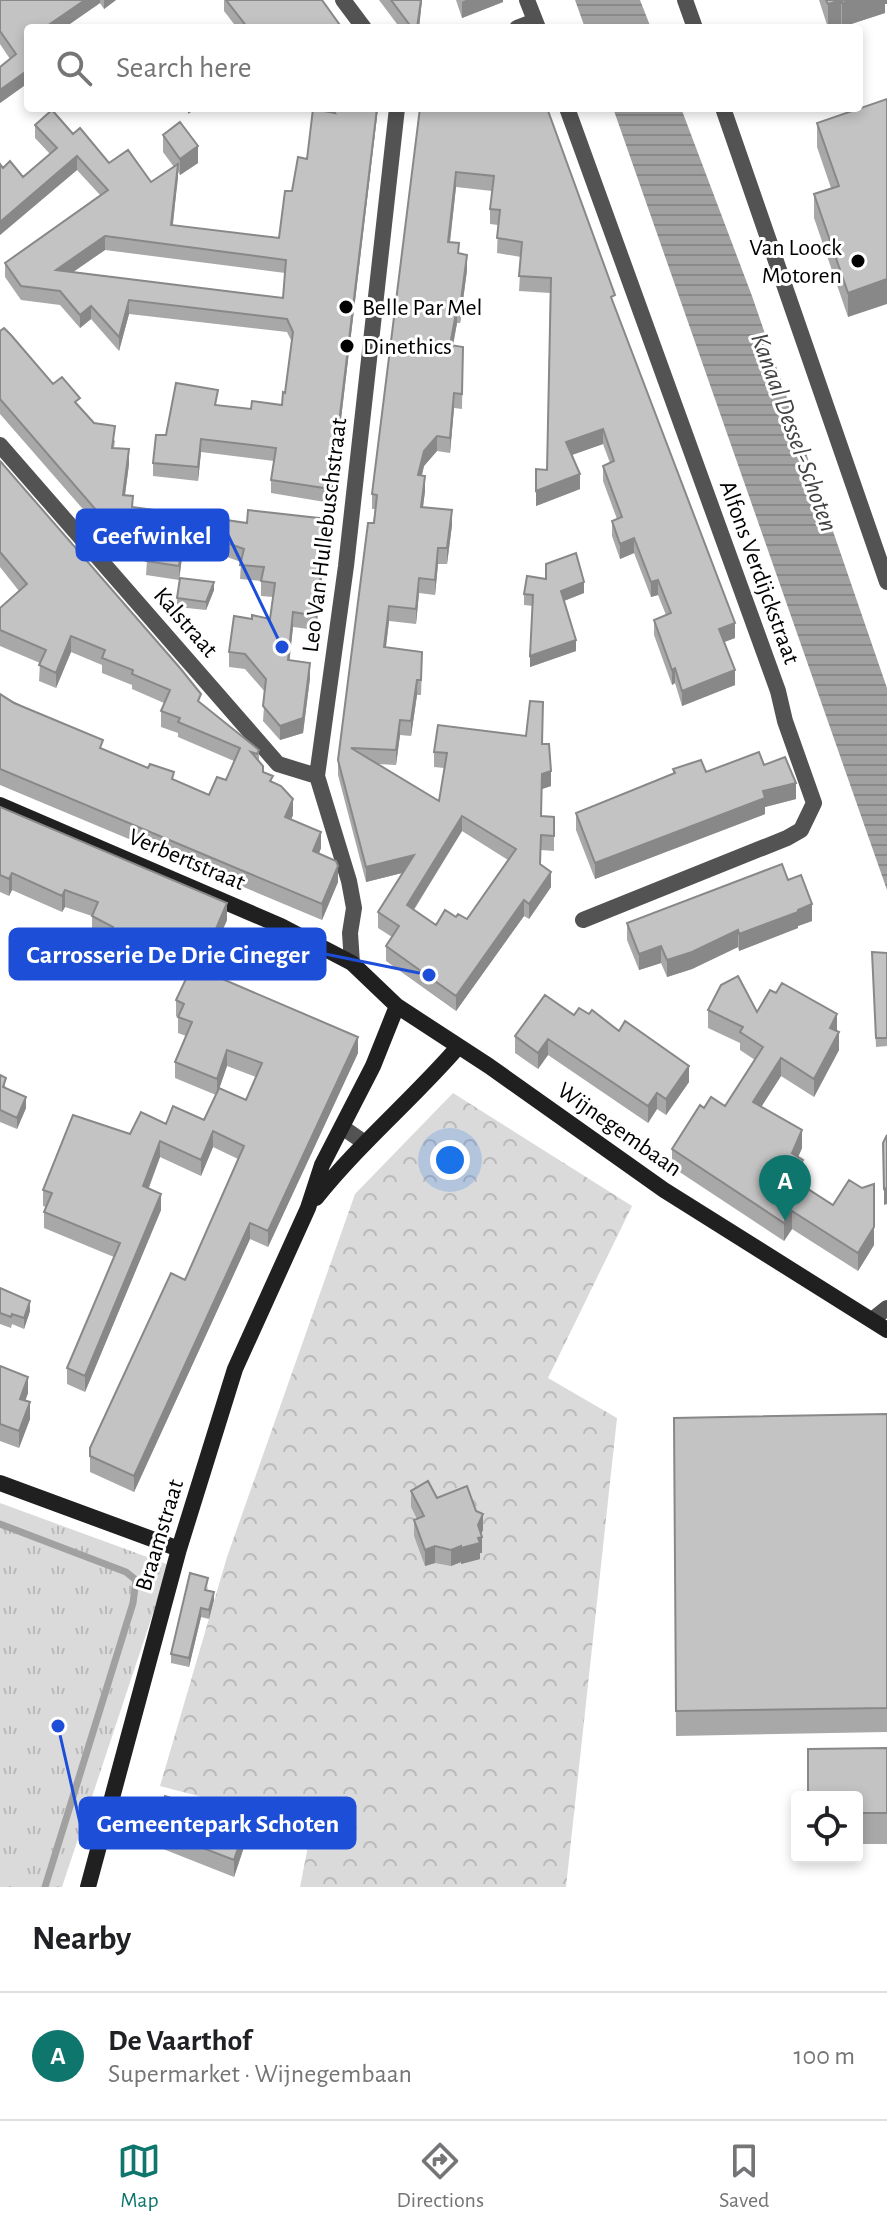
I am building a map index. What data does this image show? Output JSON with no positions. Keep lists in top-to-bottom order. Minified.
{"streets":{"street":["Leo Van Hullebuschstraat","Alfons Verdijckstraat","Kalstraat","Verbertstraat","Wijnegembaan","Braamstraat"]},"crossings":[["Leo Van Hullebuschstraat","Kalstraat"],["Leo Van Hullebuschstraat","Verbertstraat"],["Leo Van Hullebuschstraat","Wijnegembaan"],["Verbertstraat","Wijnegembaan"],["Wijnegembaan","Braamstraat"]],"water":["Kanaal Dessel-Schoten"],"places":["Van Loock Motoren","Belle Par Mel","Dinethics","Geefwinkel","Carrosserie De Drie Cineger","Gemeentepark Schoten"],"page":{"search":"Search here","pins":"A","heading":"Nearby","list":[{"mark":"A","name":"De Vaarthof","note":"Supermarket · Wijnegembaan","value":"100 m"}],"nav":["Map","Directions","Saved"]}}
